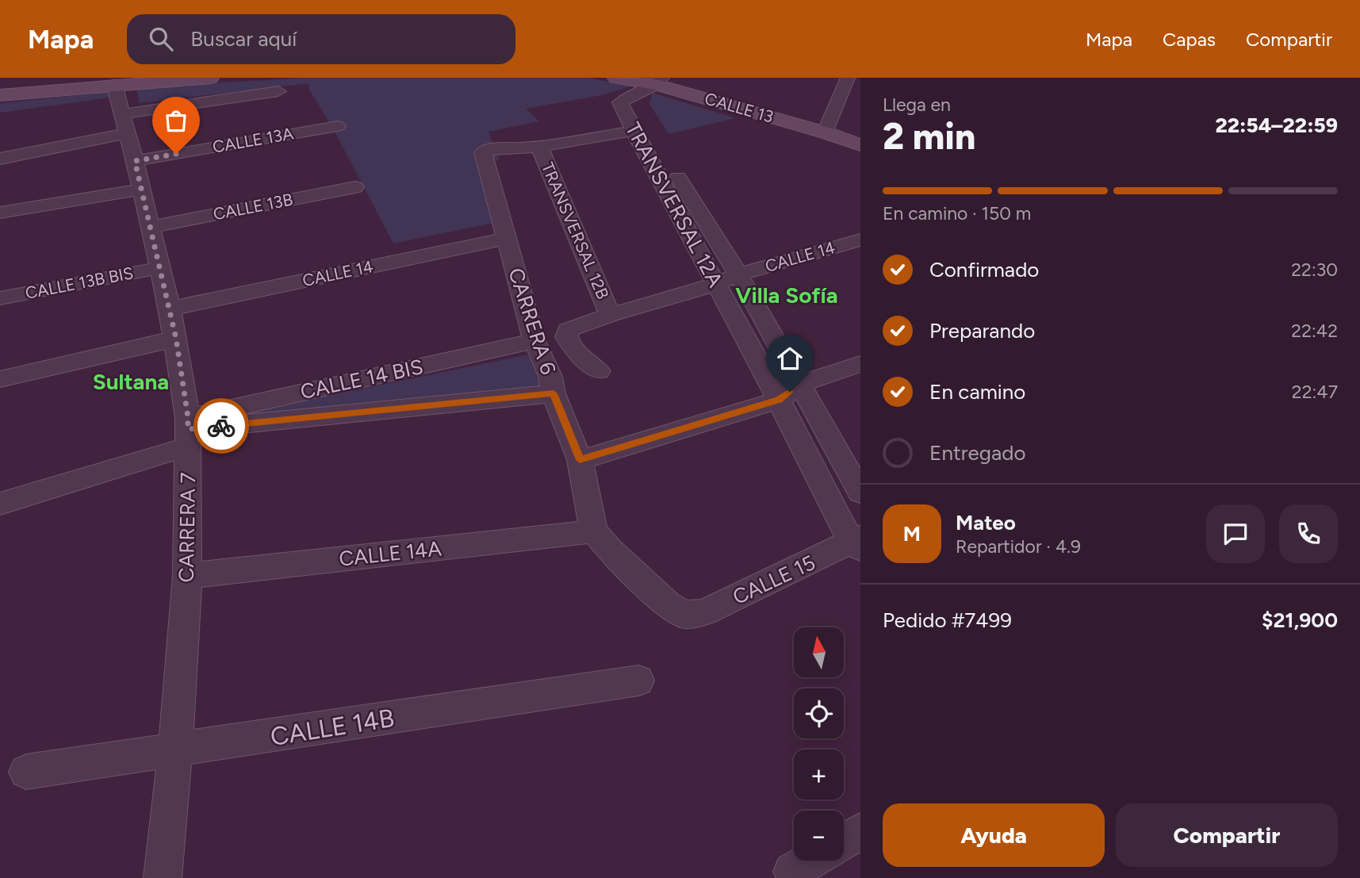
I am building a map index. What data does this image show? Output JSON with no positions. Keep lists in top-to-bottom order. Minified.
{"streets":{"main road":["CALLE 13"],"street":["CALLE 13A","TRANSVERSAL 12A","CALLE 13B","TRANSVERSAL 12B","CALLE 14","CALLE 13B BIS","CARRERA 6","CALLE 14 BIS","CARRERA 7","CALLE 14A","CALLE 15","CALLE 14B"]},"crossings":[["CALLE 13","TRANSVERSAL 12A"],["CALLE 13A","CARRERA 7"],["TRANSVERSAL 12A","CALLE 14"],["TRANSVERSAL 12A","CALLE 15"],["CALLE 13B","CARRERA 7"],["TRANSVERSAL 12B","CALLE 14"],["TRANSVERSAL 12B","CARRERA 6"],["CALLE 14","CARRERA 6"],["CALLE 14","CARRERA 7"],["CALLE 13B BIS","CARRERA 7"],["CARRERA 6","CALLE 14 BIS"],["CARRERA 6","CALLE 14A"],["CARRERA 6","CALLE 15"],["CALLE 14 BIS","CARRERA 7"],["CARRERA 7","CALLE 14A"],["CARRERA 7","CALLE 14B"]],"districts":["Villa Sofía","Sultana"],"north":"top","page":{"header":"Mapa","search":"Buscar aquí","nav":["Mapa","Capas","Compartir"],"heading":["2 min","Llega en","22:54–22:59"],"panel":["Mateo","Repartidor · 4.9","Pedido #7499","$21,900"],"bar":"En camino · 150 m","list":[["Confirmado","22:30"],["Preparando","22:42"],["En camino","22:47"],"Entregado"],"round":"M","map_buttons":["+","−"],"buttons":["Ayuda","Compartir"]}}
